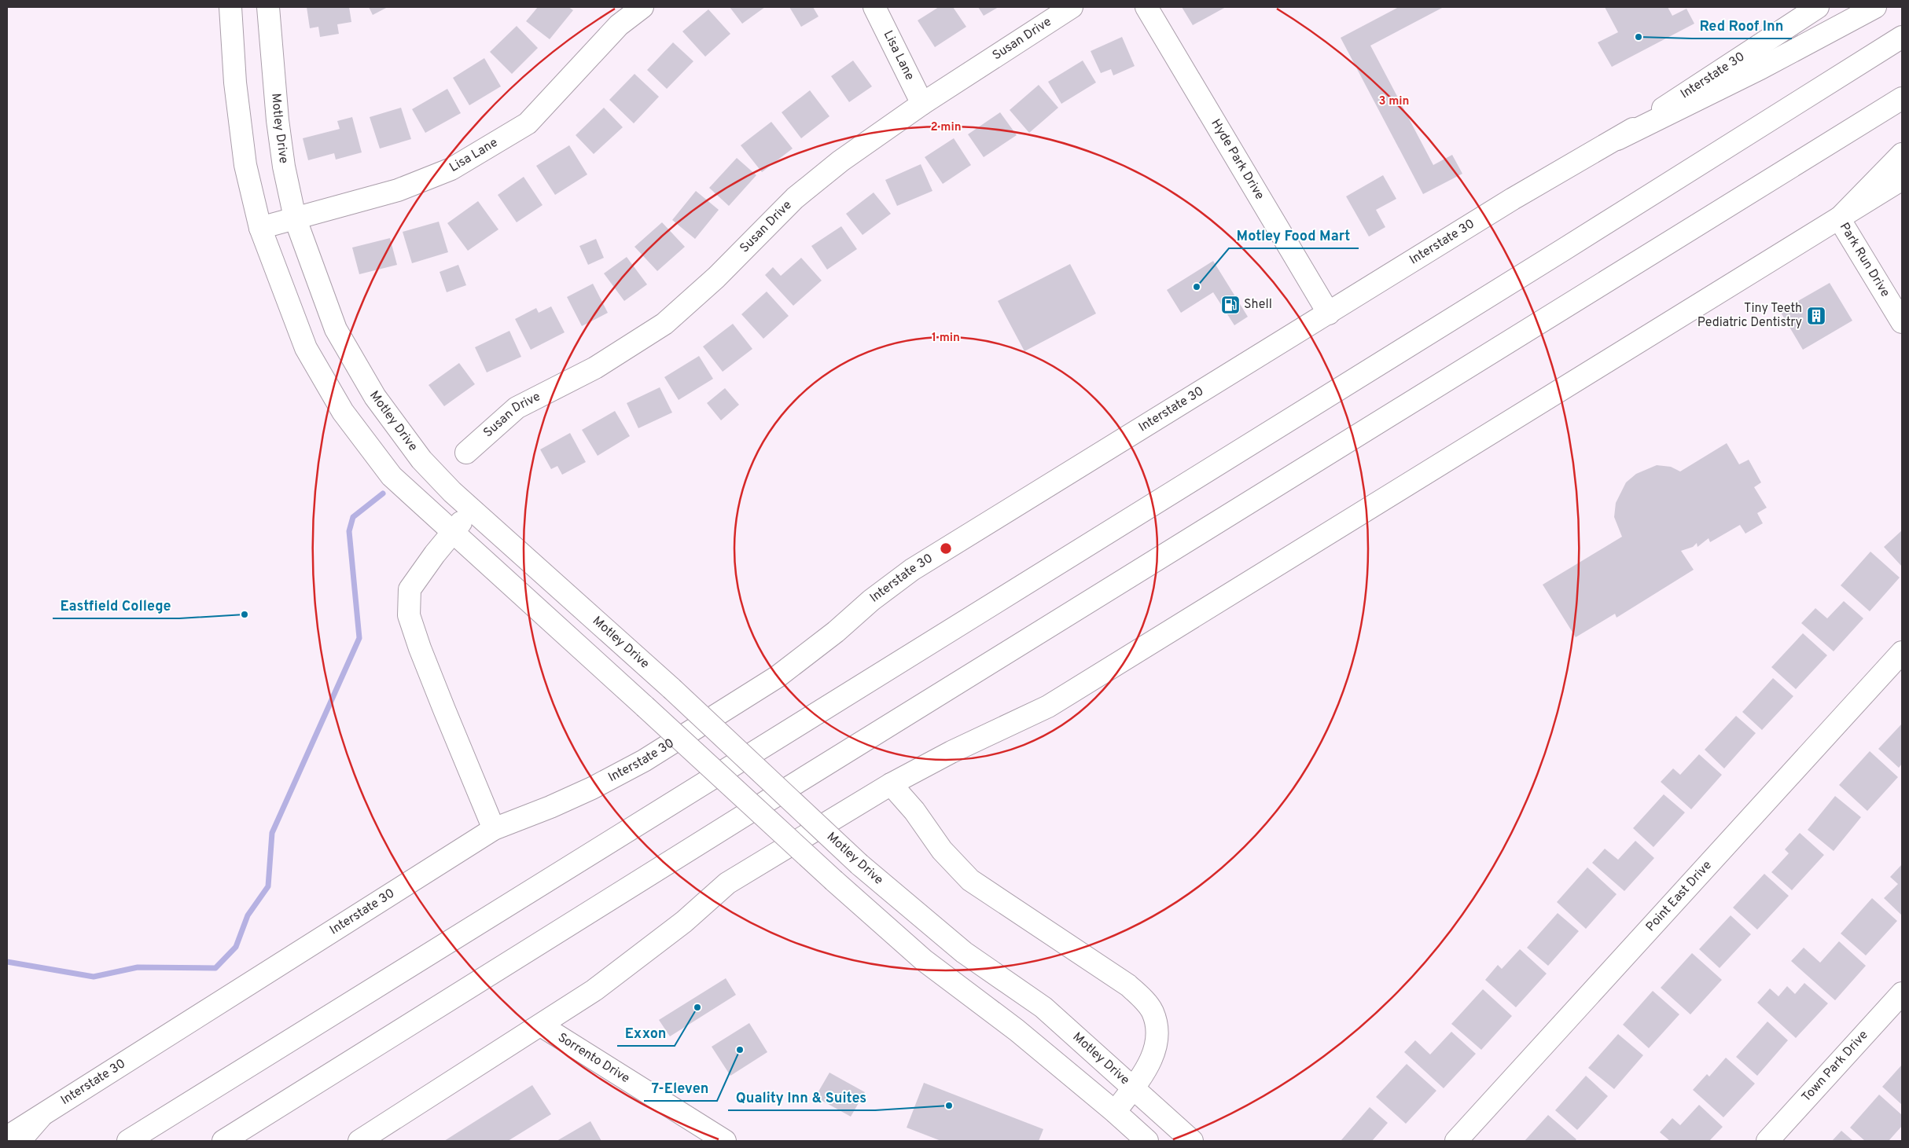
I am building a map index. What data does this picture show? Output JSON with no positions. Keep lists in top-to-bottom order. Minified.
{"streets":{"main road":["Susan Drive","Lisa Lane","Interstate 30","Motley Drive","Hyde Park Drive","Park Run Drive","Point East Drive","Sorrento Drive","Town Park Drive"]},"crossings":[["Susan Drive","Lisa Lane"],["Lisa Lane","Motley Drive"],["Interstate 30","Hyde Park Drive"]],"places":{"other":["Red Roof Inn","Motley Food Mart","Eastfield College","Exxon","7-Eleven","Quality Inn & Suites"],"fuel station":["Shell"],"building":["Tiny Teeth Pediatric Dentistry"]},"rings":["3 min","2 min","1 min"]}
